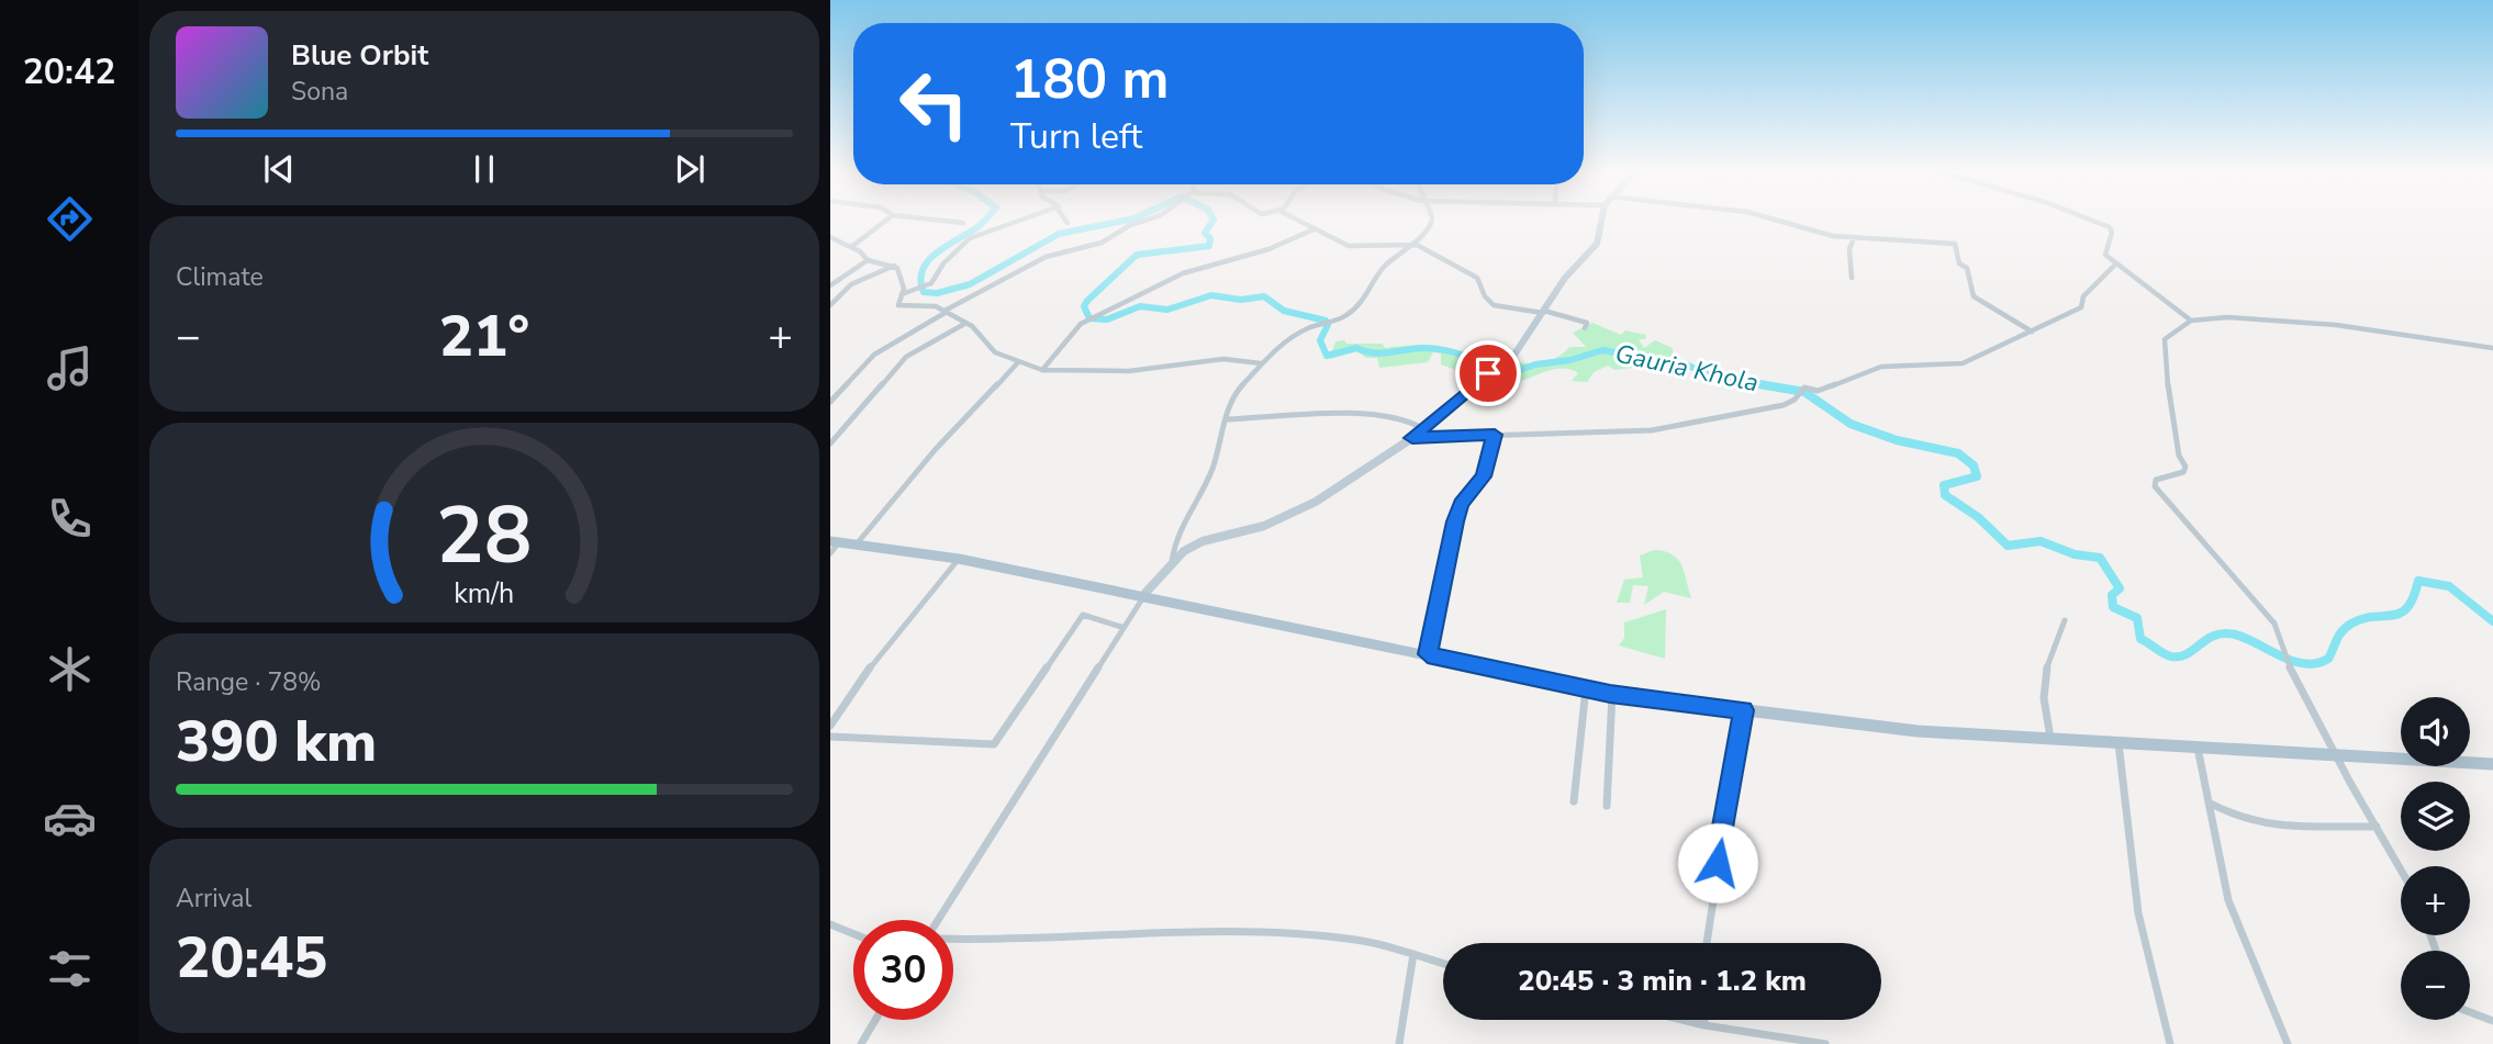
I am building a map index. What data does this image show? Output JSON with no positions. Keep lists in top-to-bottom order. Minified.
{"water":["Gauria Khola"],"page":{"tabs":"20:42","turn":["180 m","Turn left"],"song":["Blue Orbit","Sona"],"tile":["Climate",["Range · 78%","390 km"],["Arrival","20:45"]],"heat":["−","21°","+"],"map_buttons":["+","−"],"limit":"30","trip":"20:45 · 3 min · 1.2 km","gauge":["28","km/h"]}}
